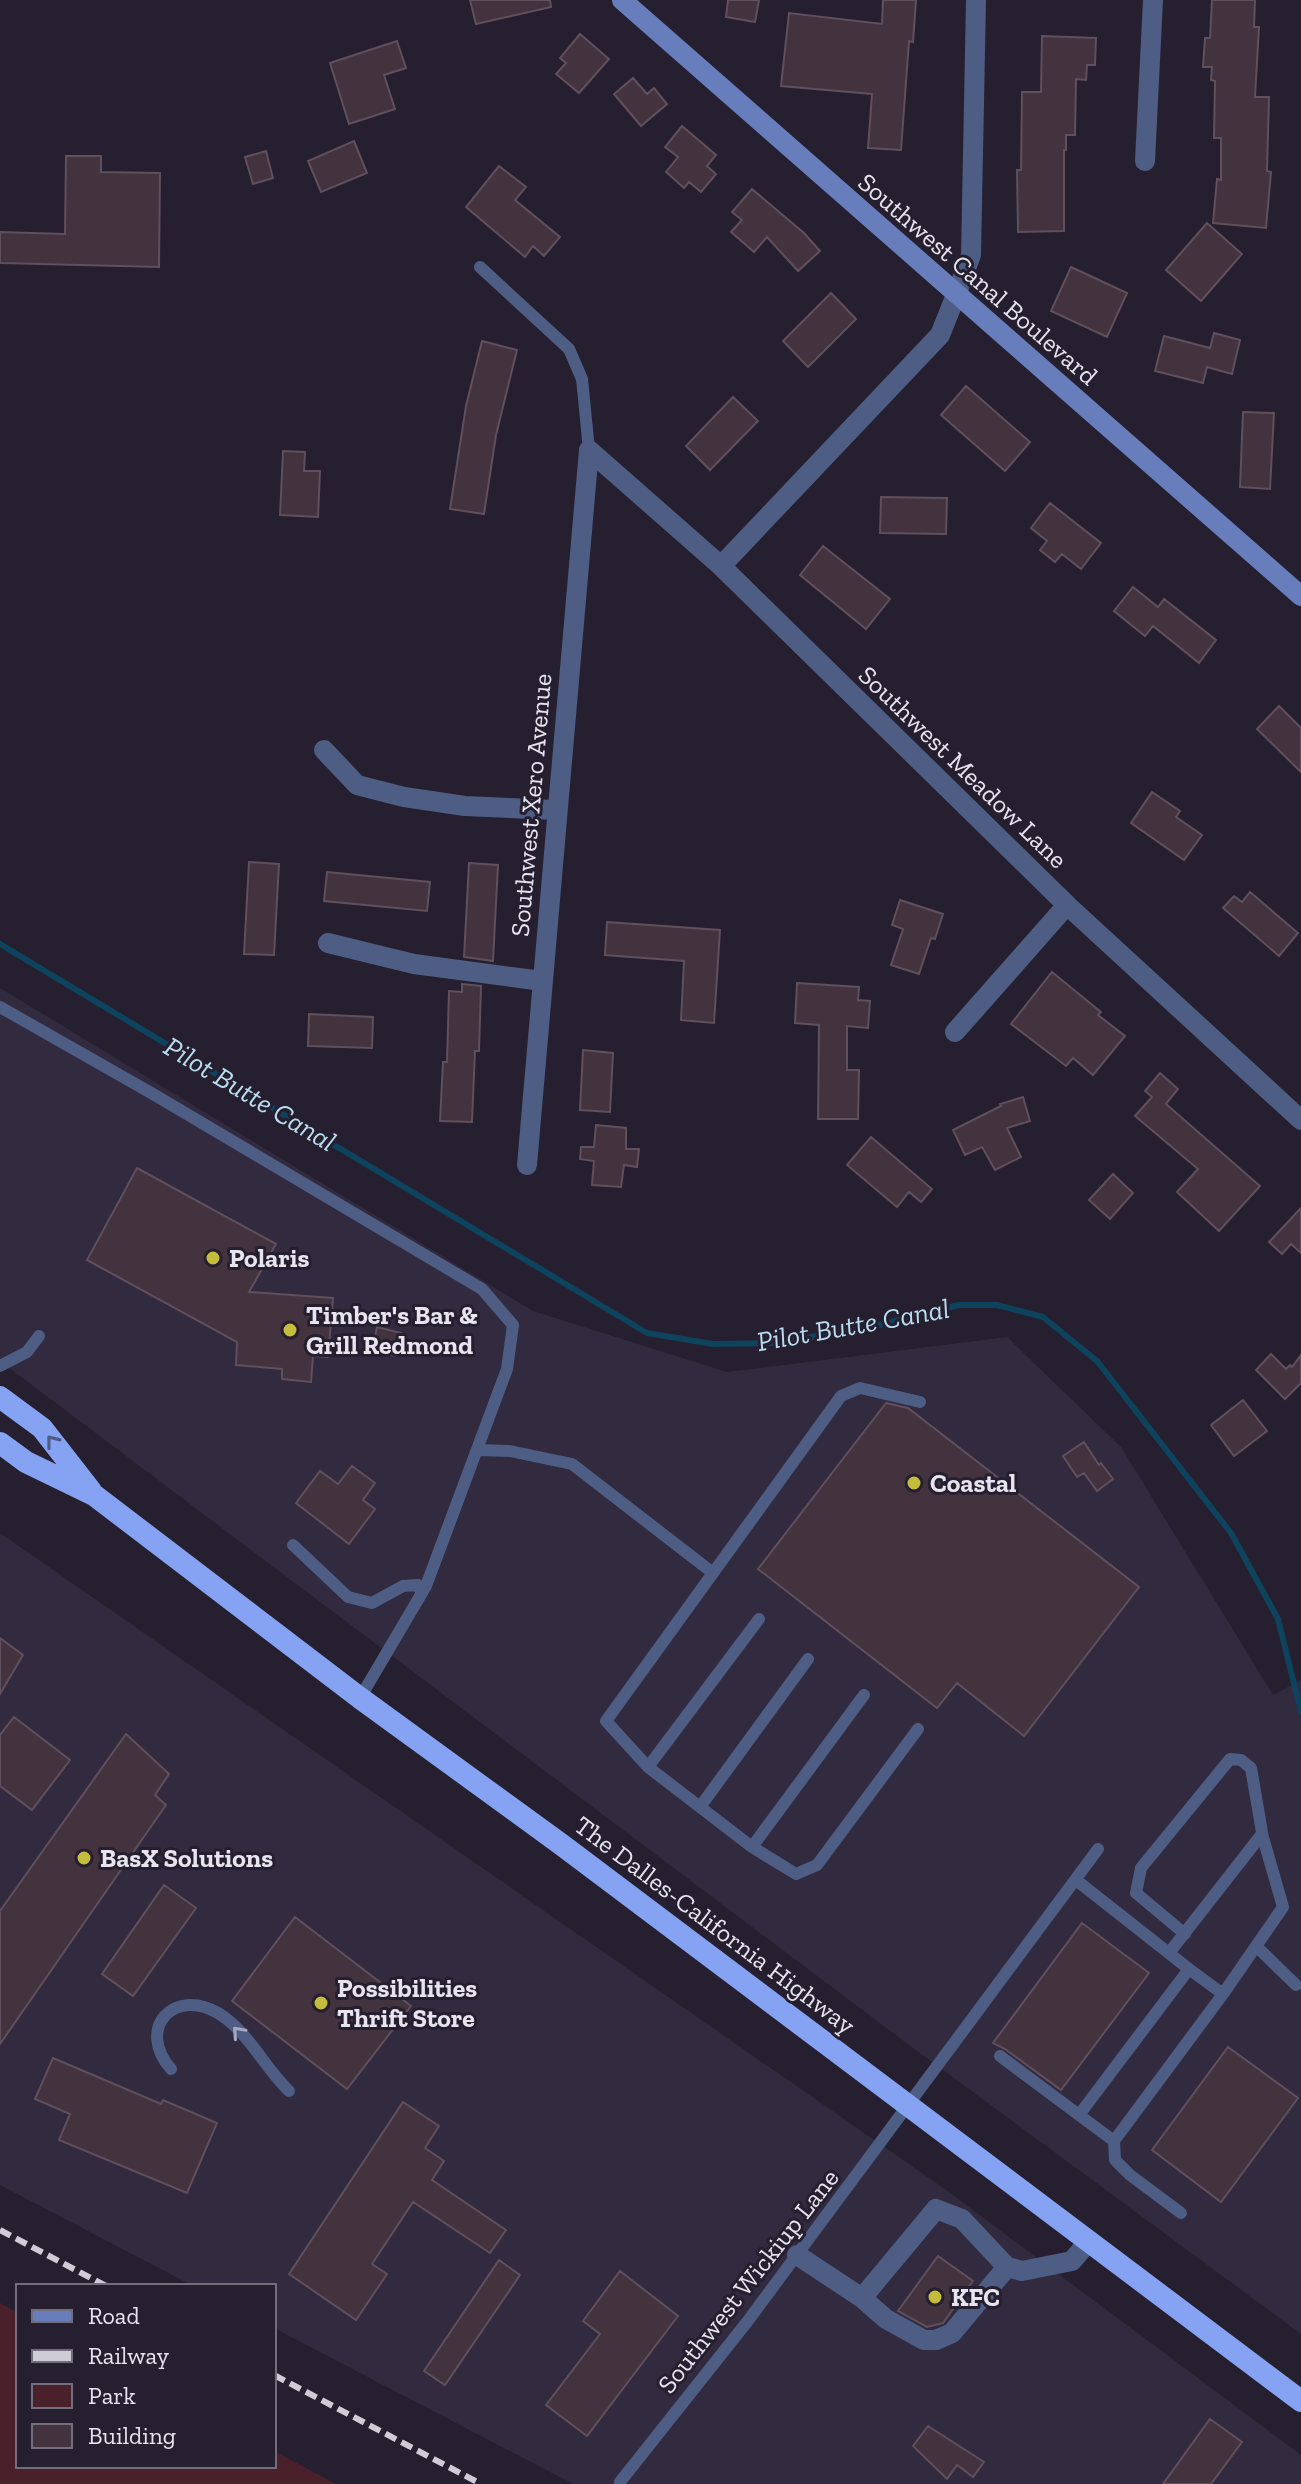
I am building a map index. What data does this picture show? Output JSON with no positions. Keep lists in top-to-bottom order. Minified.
{"streets":{"highway":["The Dalles-California Highway"],"main road":["Southwest Canal Boulevard"],"street":["Southwest Meadow Lane","Southwest Xero Avenue"],"lane":["Southwest Wickiup Lane"]},"crossings":[["Southwest Meadow Lane","Southwest Xero Avenue"],["The Dalles-California Highway","Southwest Wickiup Lane"]],"water":["Pilot Butte Canal"],"places":["Polaris","Timber's Bar & Grill Redmond","Coastal","BasX Solutions","Possibilities Thrift Store","KFC"],"legend":["Road","Railway","Park","Building"]}
